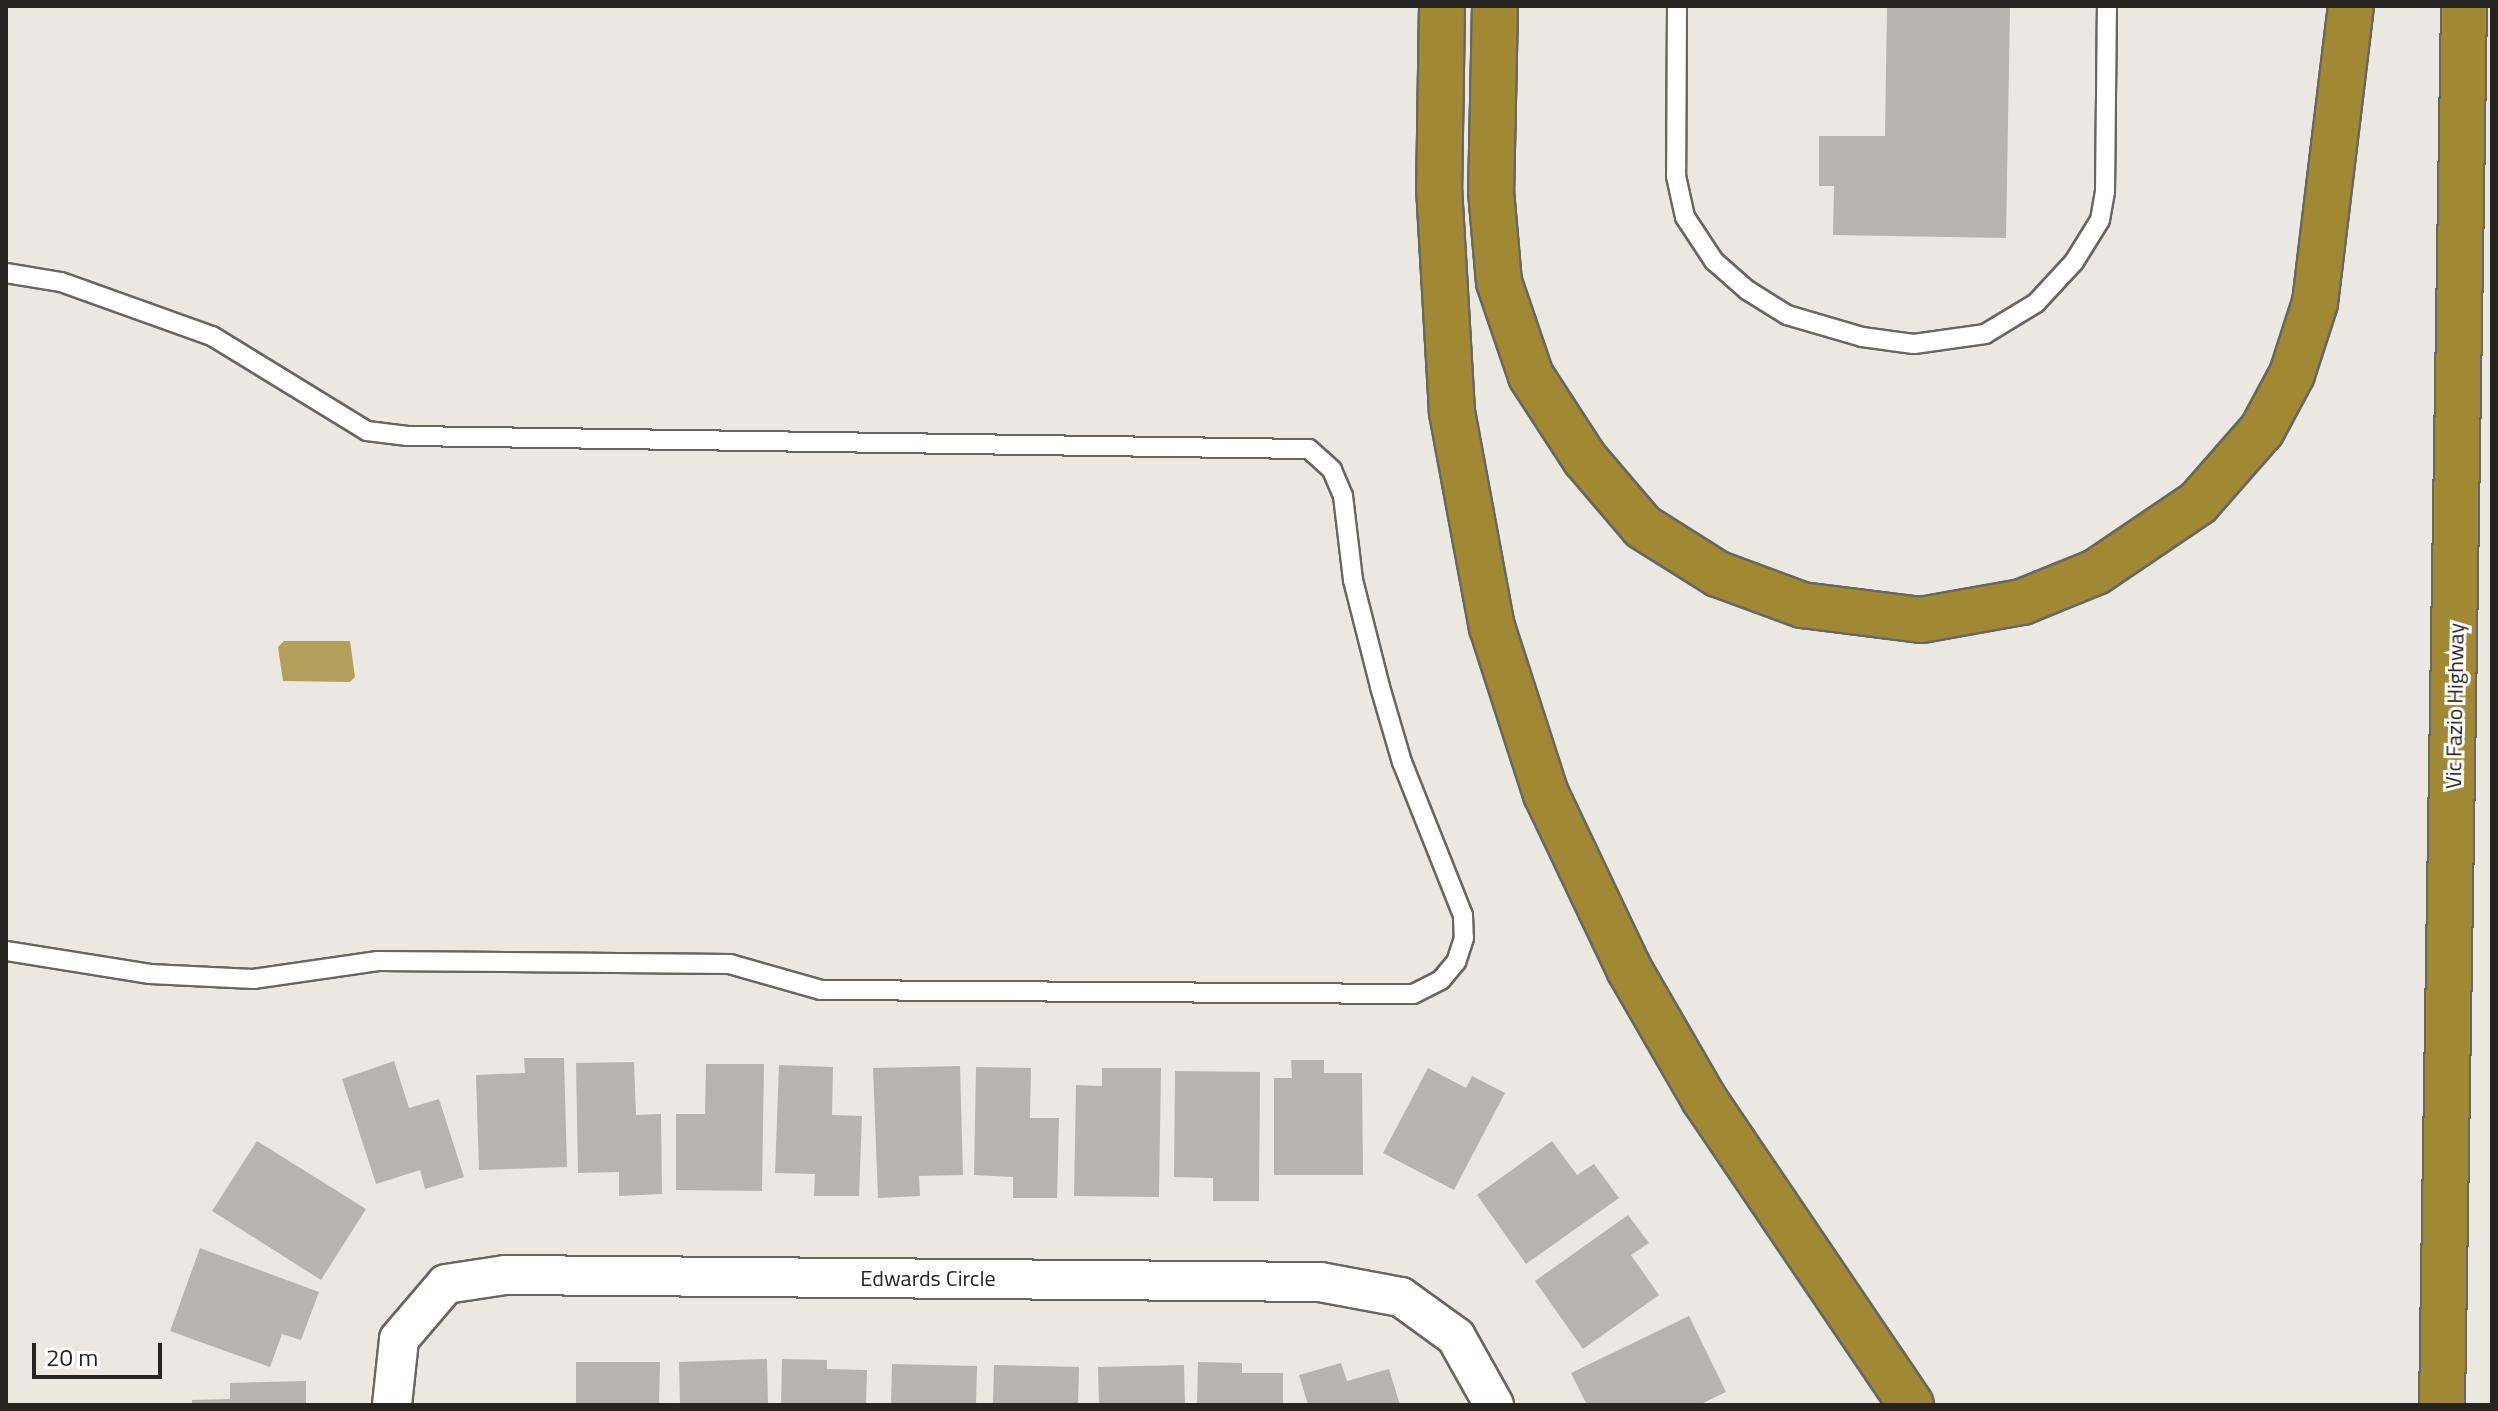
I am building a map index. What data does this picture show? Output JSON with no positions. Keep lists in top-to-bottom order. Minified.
{"streets":{"highway":["Vic Fazio Highway"],"street":["Edwards Circle"]},"scale_bar":"20 m"}
